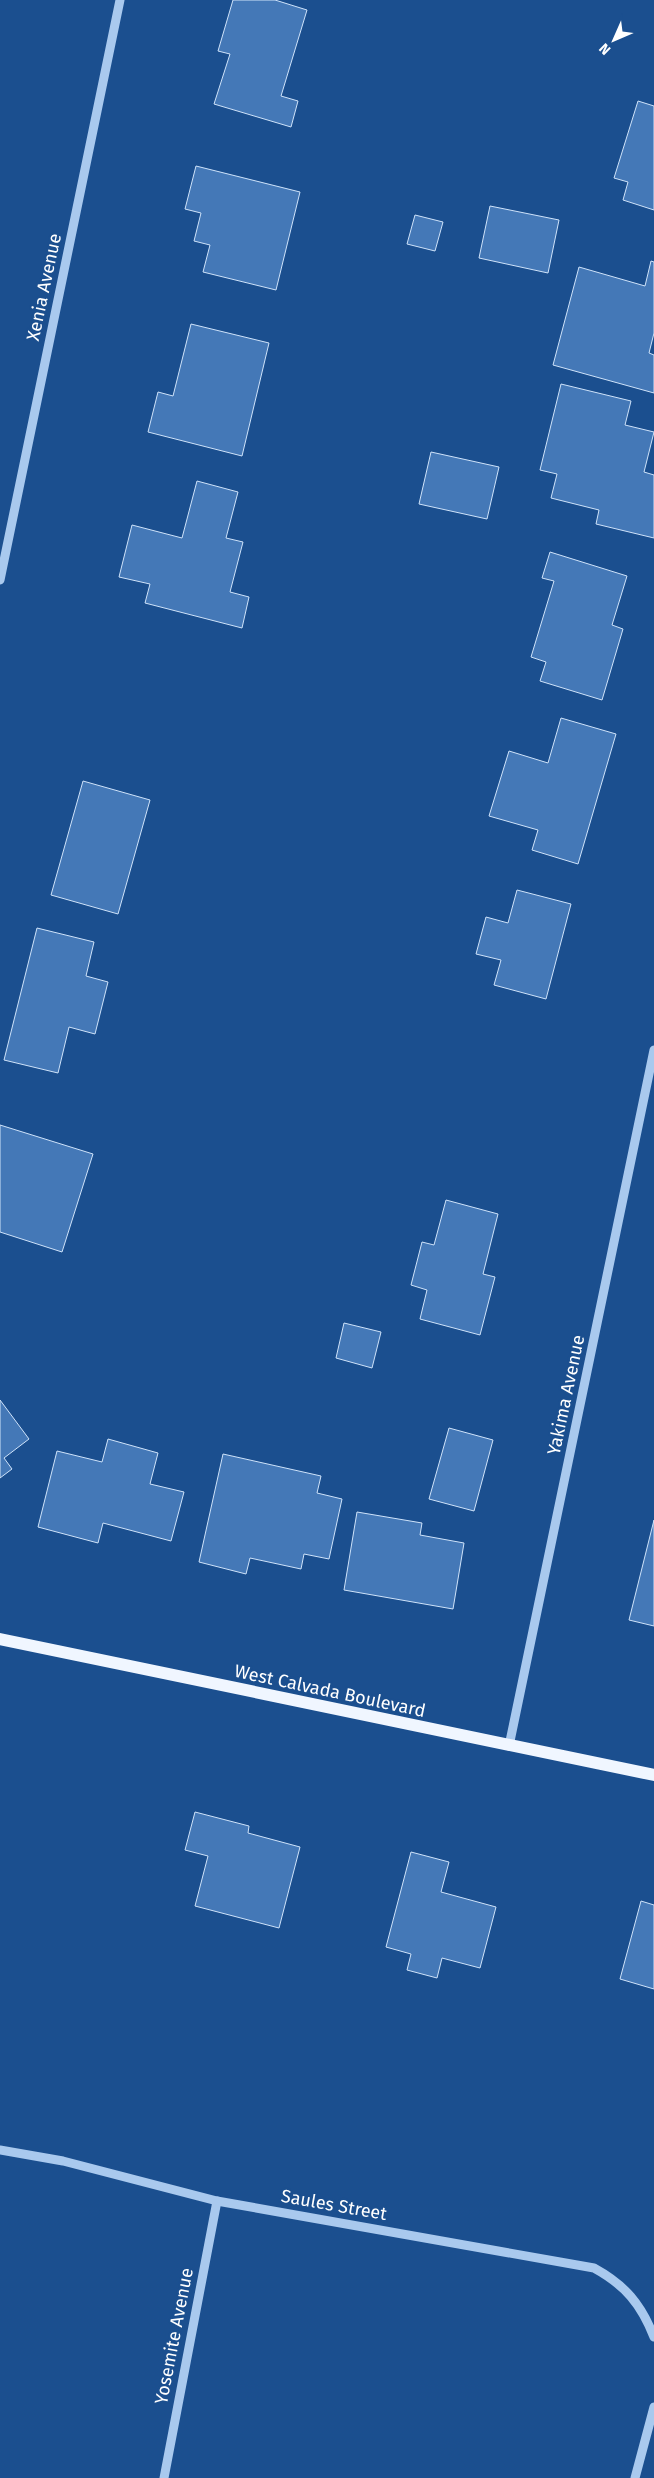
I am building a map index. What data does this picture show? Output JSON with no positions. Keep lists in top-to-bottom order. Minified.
{"streets":{"main road":["West Calvada Boulevard"],"street":["Xenia Avenue","Yakima Avenue","Saules Street","Yosemite Avenue"]},"crossings":[["Yakima Avenue","West Calvada Boulevard"],["Saules Street","Yosemite Avenue"]],"north":"bottom left"}
